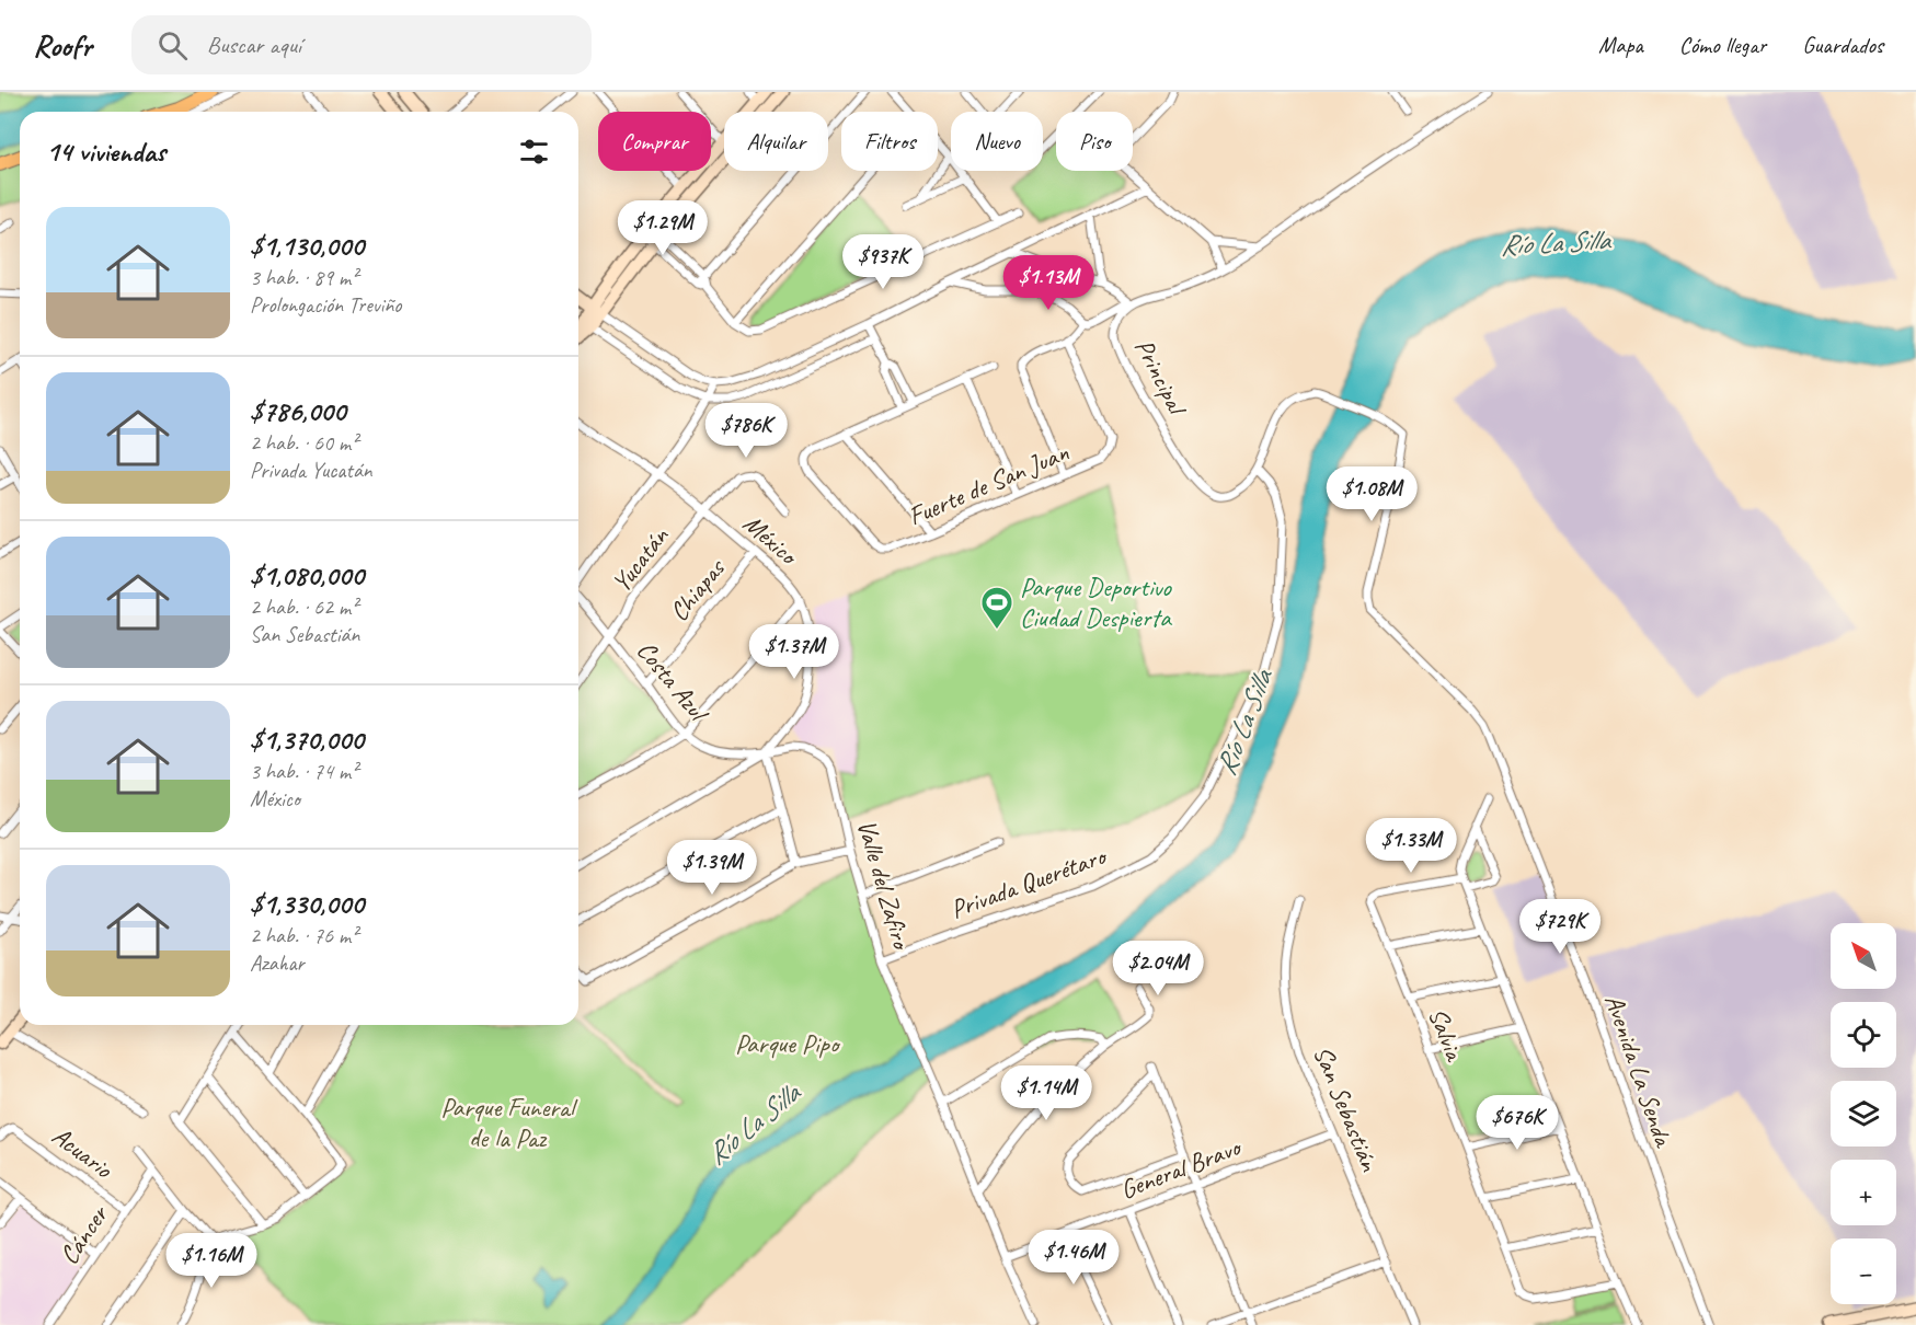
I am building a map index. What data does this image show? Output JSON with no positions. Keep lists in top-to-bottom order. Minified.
{"streets":{"street":["Principal","Fuerte de San Juan","México","Yucatán","Chiapas","Costa Azul","Privada Querétaro","Valle del Zafiro","Salvia","Avenida La Senda","San Sebastián","Acuario","General Bravo","Cáncer"]},"crossings":[["Principal","Privada Querétaro"],["Principal","Avenida La Senda"],["México","Yucatán"],["México","Chiapas"],["México","Costa Azul"],["Yucatán","Costa Azul"],["Chiapas","Costa Azul"],["Privada Querétaro","Valle del Zafiro"],["Valle del Zafiro","General Bravo"],["San Sebastián","General Bravo"],["Acuario","Cáncer"]],"water":["Río La Silla"],"parks":["Parque Pipo","Parque Funeral de la Paz"],"places":{"sports":["Parque Deportivo Ciudad Despierta"]},"north":"top left","page":{"header":"Roofr","search":"Buscar aquí","nav":["Mapa","Cómo llegar","Guardados"],"chip":["Comprar","Alquilar","Filtros","Nuevo","Piso"],"heading":"14 viviendas","list":[{"name":"$1,130,000","note":"3 hab. · 89 m² · Prolongación Treviño"},{"name":"$786,000","note":"2 hab. · 60 m² · Privada Yucatán"},{"name":"$1,080,000","note":"2 hab. · 62 m² · San Sebastián"},{"name":"$1,370,000","note":"3 hab. · 74 m² · México"},{"name":"$1,330,000","note":"2 hab. · 76 m² · Azahar"}],"price":["$1.29M","$937K","$1.13M","$786K","$1.08M","$1.37M","$1.33M","$1.39M","$729K","$2.04M","$1.14M","$676K","$1.46M","$1.16M"],"map_buttons":["+","−"]}}
